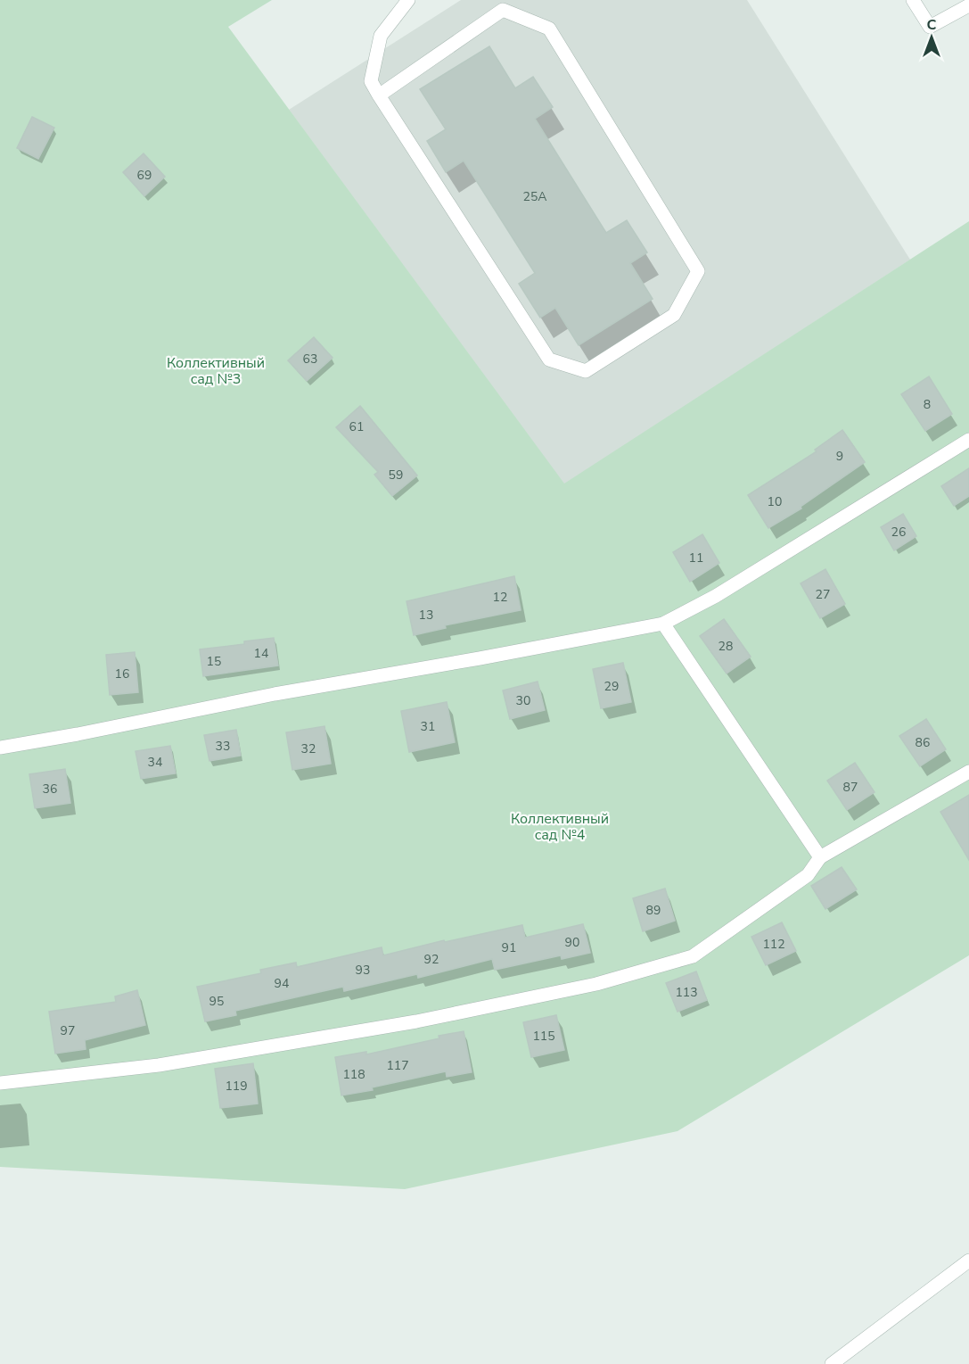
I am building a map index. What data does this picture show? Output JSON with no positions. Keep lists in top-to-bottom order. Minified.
{"parks":["Коллективный сад №3","Коллективный сад №4"],"house_numbers":["69","25А","63","8","61","9","59","10","26","11","27","12","13","28","14","15","16","29","30","31","86","33","32","34","87","36","89","90","112","91","92","93","94","113","95","97","115","117","118","119"],"north":"top"}
